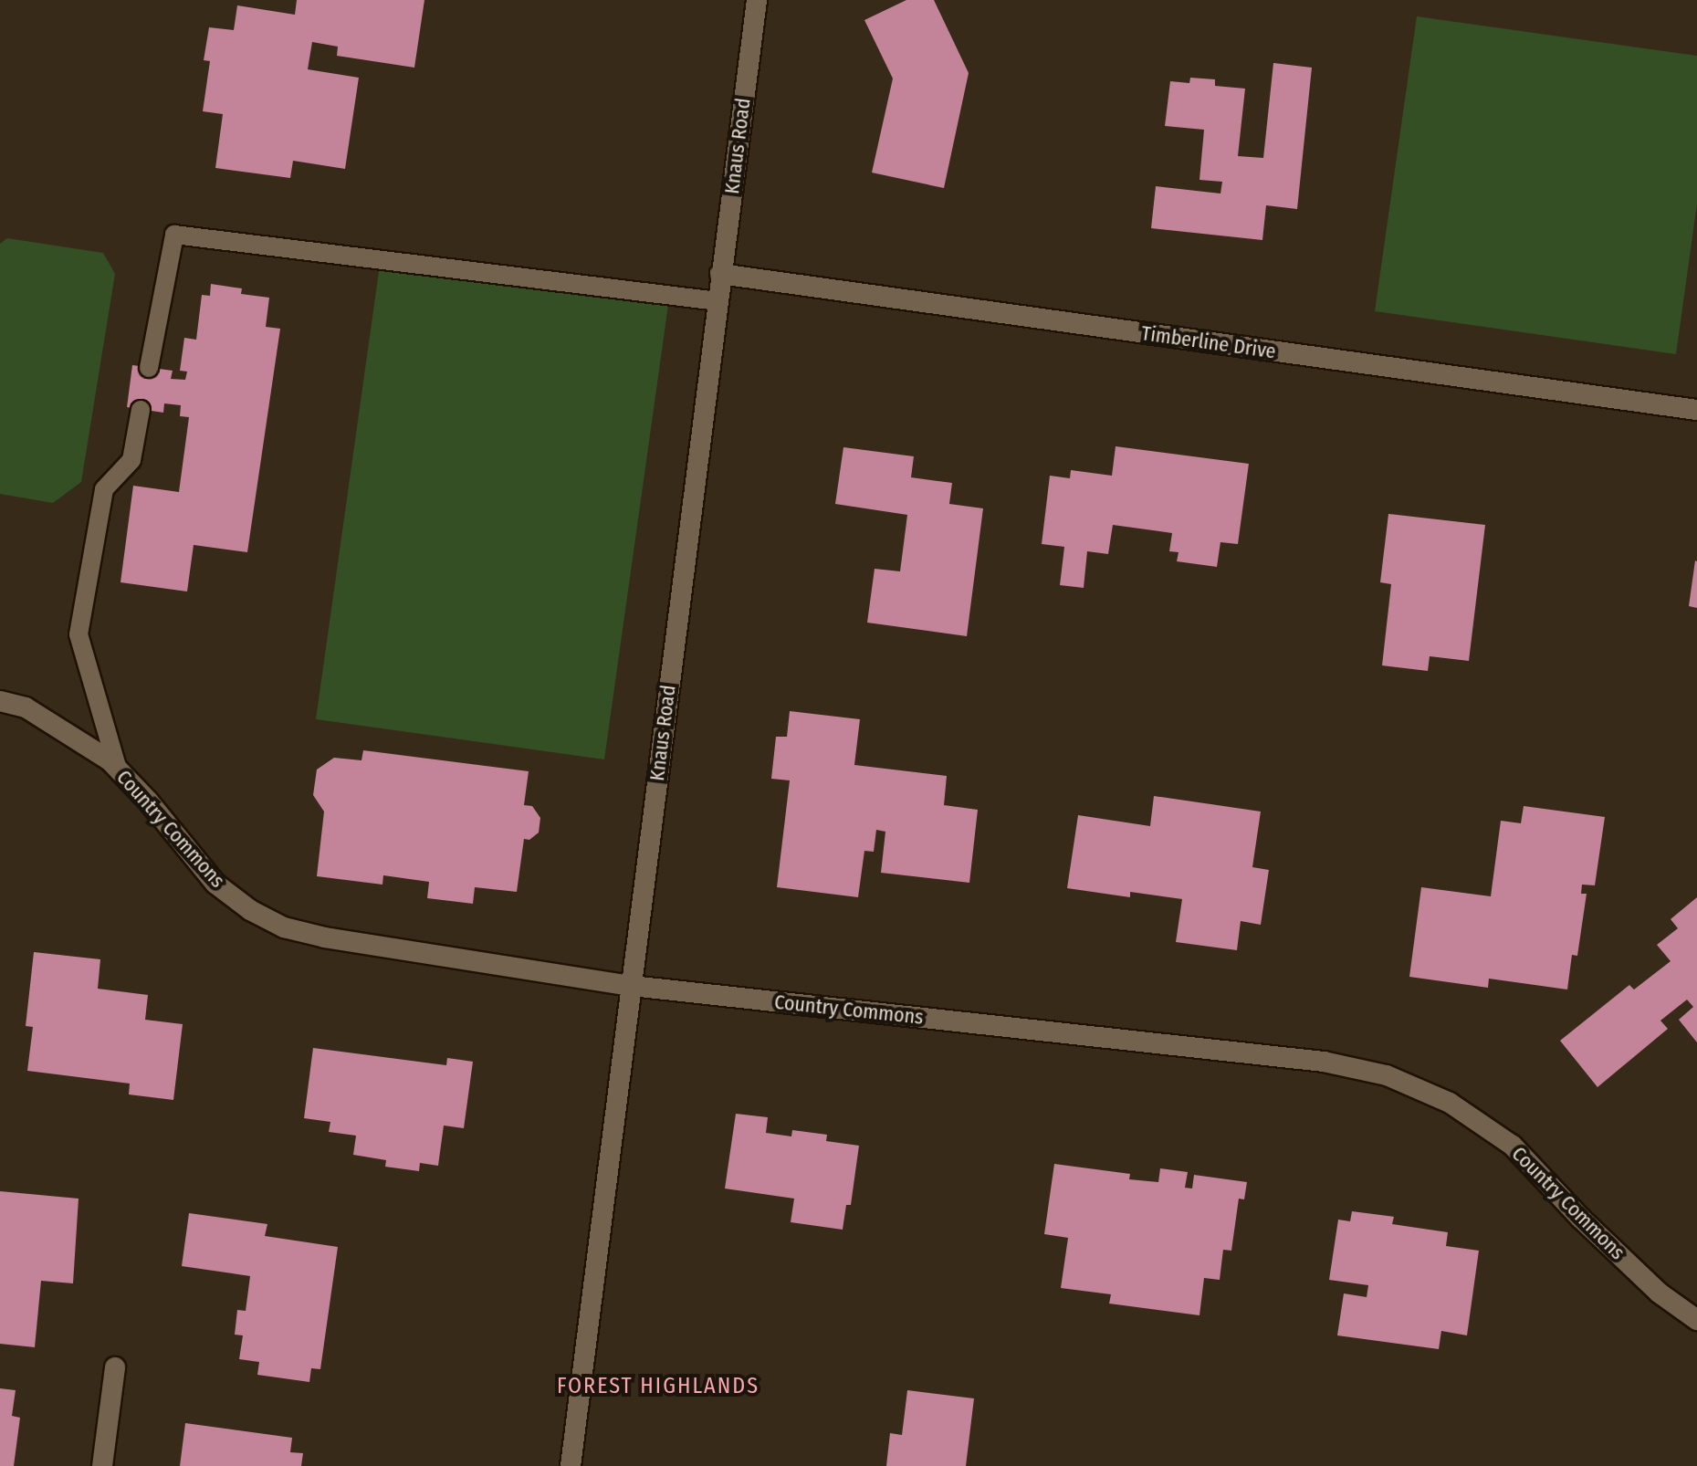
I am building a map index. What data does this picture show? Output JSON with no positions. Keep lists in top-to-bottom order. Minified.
{"streets":{"street":["Knaus Road","Timberline Drive","Country Commons"]},"crossings":[["Knaus Road","Timberline Drive"],["Knaus Road","Country Commons"]],"districts":["FOREST HIGHLANDS"]}
